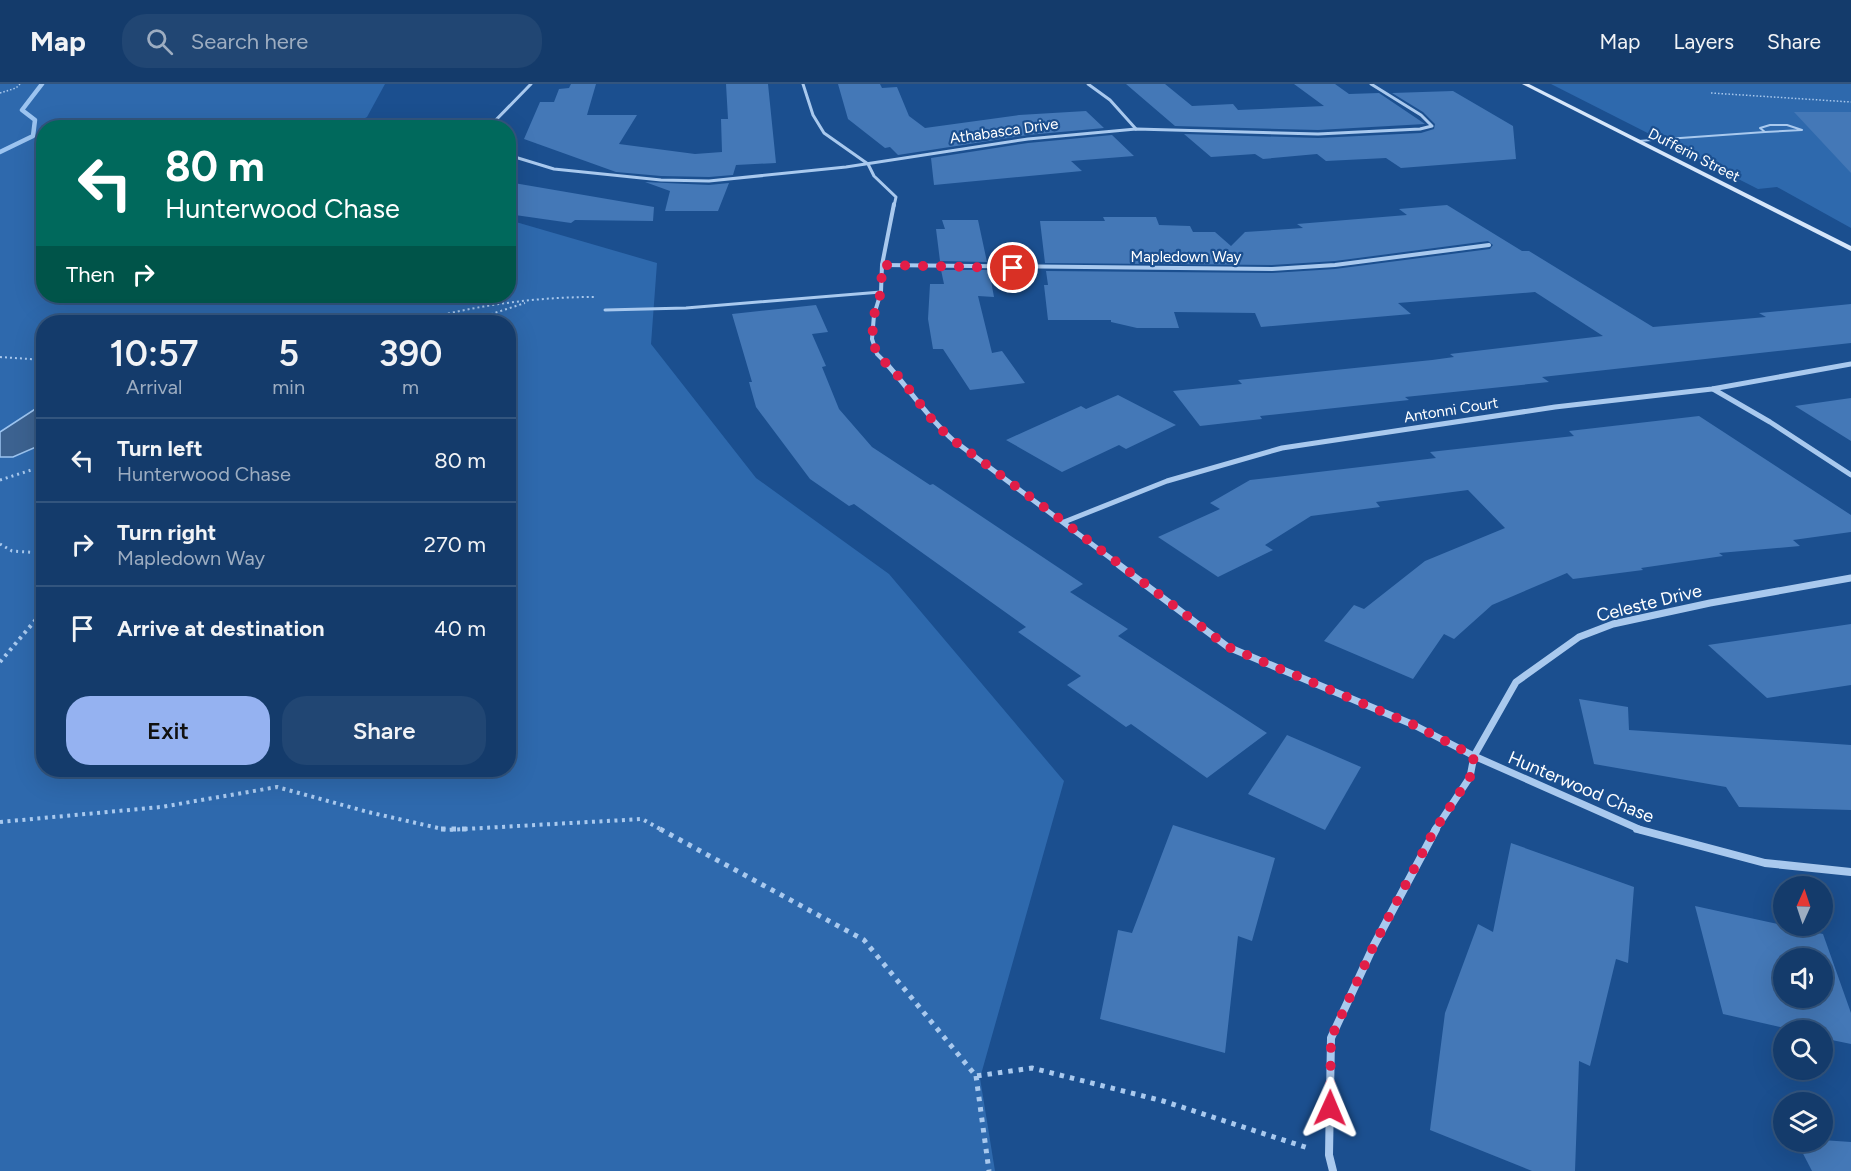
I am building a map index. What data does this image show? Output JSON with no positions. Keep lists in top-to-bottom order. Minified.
{"streets":{"main road":["Dufferin Street"],"street":["Athabasca Drive","Mapledown Way","Antonni Court","Celeste Drive","Hunterwood Chase"]},"crossings":[["Athabasca Drive","Hunterwood Chase"],["Mapledown Way","Hunterwood Chase"],["Antonni Court","Hunterwood Chase"],["Celeste Drive","Hunterwood Chase"]],"north":"top","page":{"header":"Map","search":"Search here","nav":["Map","Layers","Share"],"turn":["80 m","Hunterwood Chase"],"then":"Then","eta":["10:57","Arrival","5","min","390","m"],"list":[{"name":"Turn left","note":"Hunterwood Chase","value":"80 m"},{"name":"Turn right","note":"Mapledown Way","value":"270 m"},{"name":"Arrive at destination","value":"40 m"}],"buttons":["Exit","Share"]}}
